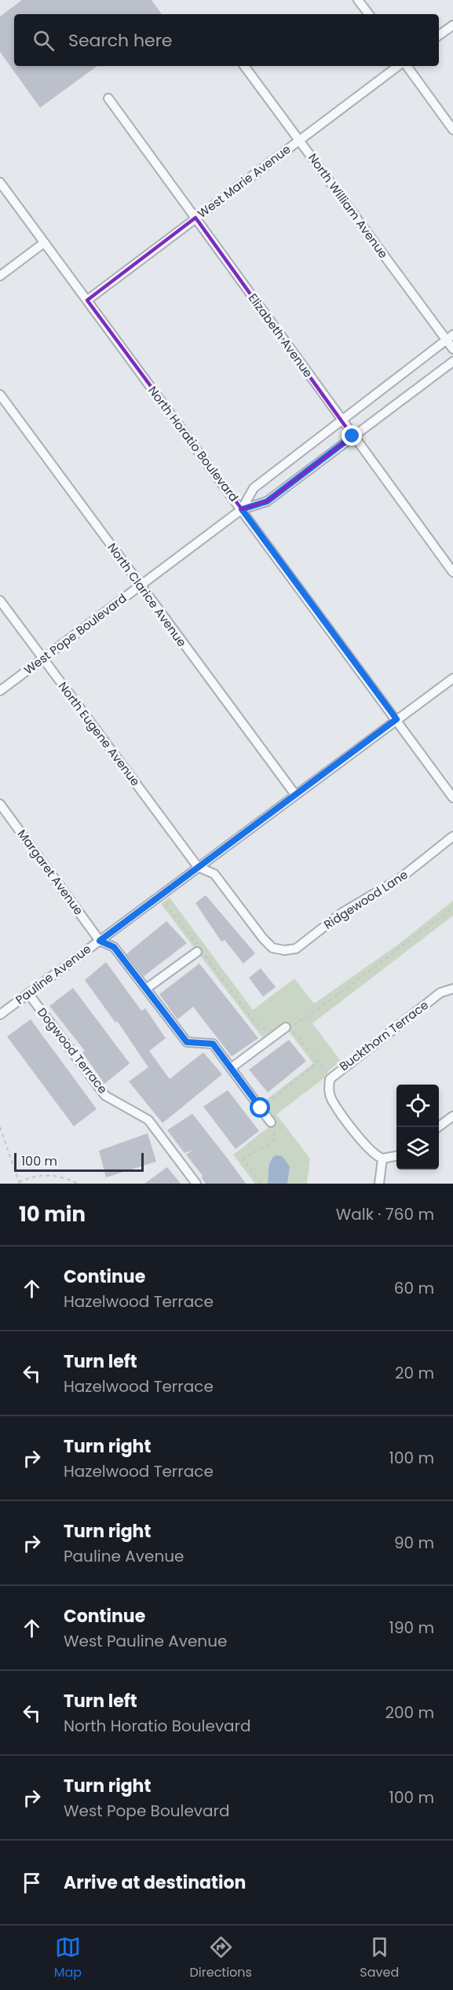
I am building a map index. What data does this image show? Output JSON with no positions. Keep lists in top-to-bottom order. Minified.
{"streets":{"street":["West Marie Avenue","North William Avenue","Elizabeth Avenue","North Horatio Boulevard","North Clarice Avenue","West Pope Boulevard","North Eugene Avenue","Margaret Avenue","Ridgewood Lane","Pauline Avenue","Buckthorn Terrace","Dogwood Terrace"]},"crossings":[["West Marie Avenue","North William Avenue"],["West Marie Avenue","Elizabeth Avenue"],["West Marie Avenue","North Horatio Boulevard"],["North William Avenue","West Pope Boulevard"],["Elizabeth Avenue","West Pope Boulevard"],["North Horatio Boulevard","West Pope Boulevard"],["North Horatio Boulevard","Pauline Avenue"],["North Clarice Avenue","West Pope Boulevard"],["North Clarice Avenue","Pauline Avenue"],["West Pope Boulevard","North Eugene Avenue"],["North Eugene Avenue","Ridgewood Lane"],["North Eugene Avenue","Pauline Avenue"],["Margaret Avenue","Pauline Avenue"],["Ridgewood Lane","Pauline Avenue"],["Pauline Avenue","Dogwood Terrace"]],"scale_bar":"100 m","page":{"search":"Search here","scale":"100 m","heading":["10 min","Walk · 760 m"],"list":[["Continue","Hazelwood Terrace","60 m"],["Turn left","Hazelwood Terrace","20 m"],["Turn right","Hazelwood Terrace","100 m"],["Turn right","Pauline Avenue","90 m"],["Continue","West Pauline Avenue","190 m"],["Turn left","North Horatio Boulevard","200 m"],["Turn right","West Pope Boulevard","100 m"],"Arrive at destination"],"nav":["Map","Directions","Saved"]}}
